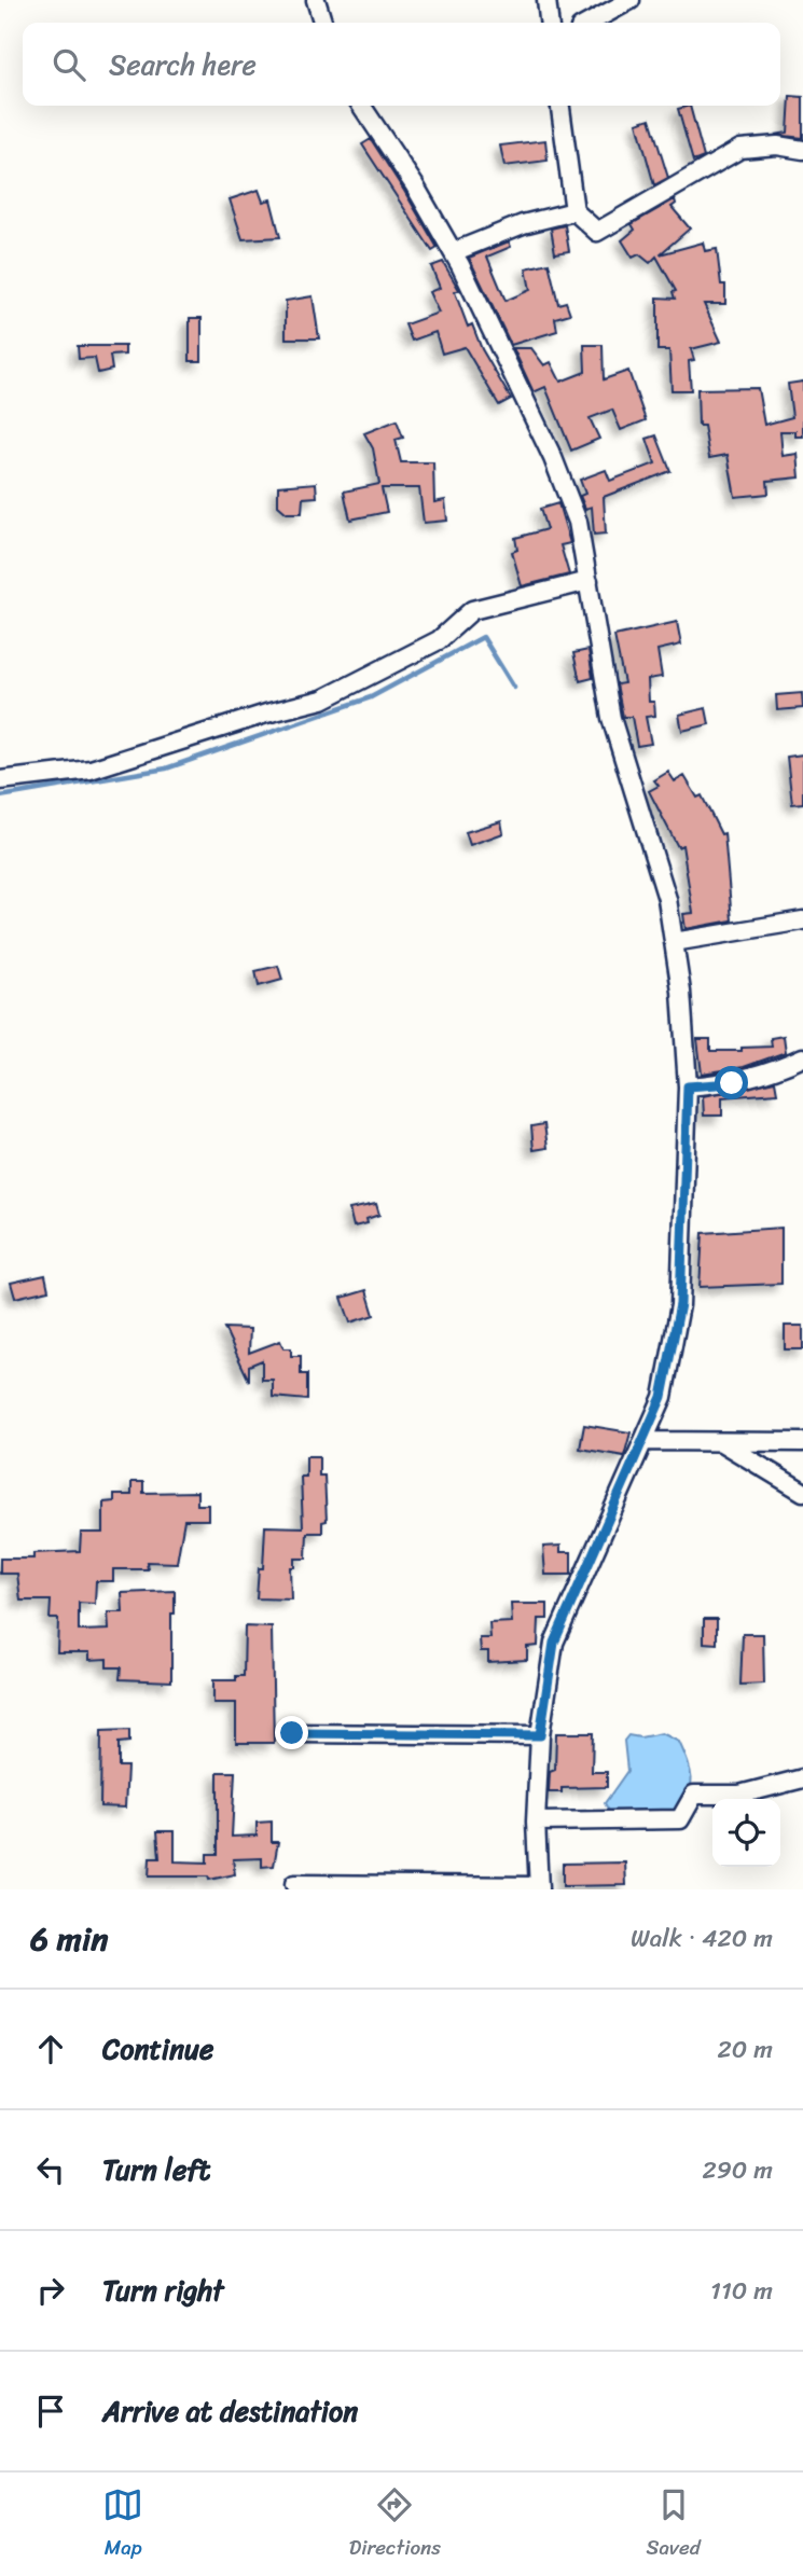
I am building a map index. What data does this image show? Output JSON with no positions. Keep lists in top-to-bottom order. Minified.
{"page":{"search":"Search here","heading":["6 min","Walk · 420 m"],"list":[["Continue","20 m"],["Turn left","290 m"],["Turn right","110 m"],"Arrive at destination"],"nav":["Map","Directions","Saved"]}}
